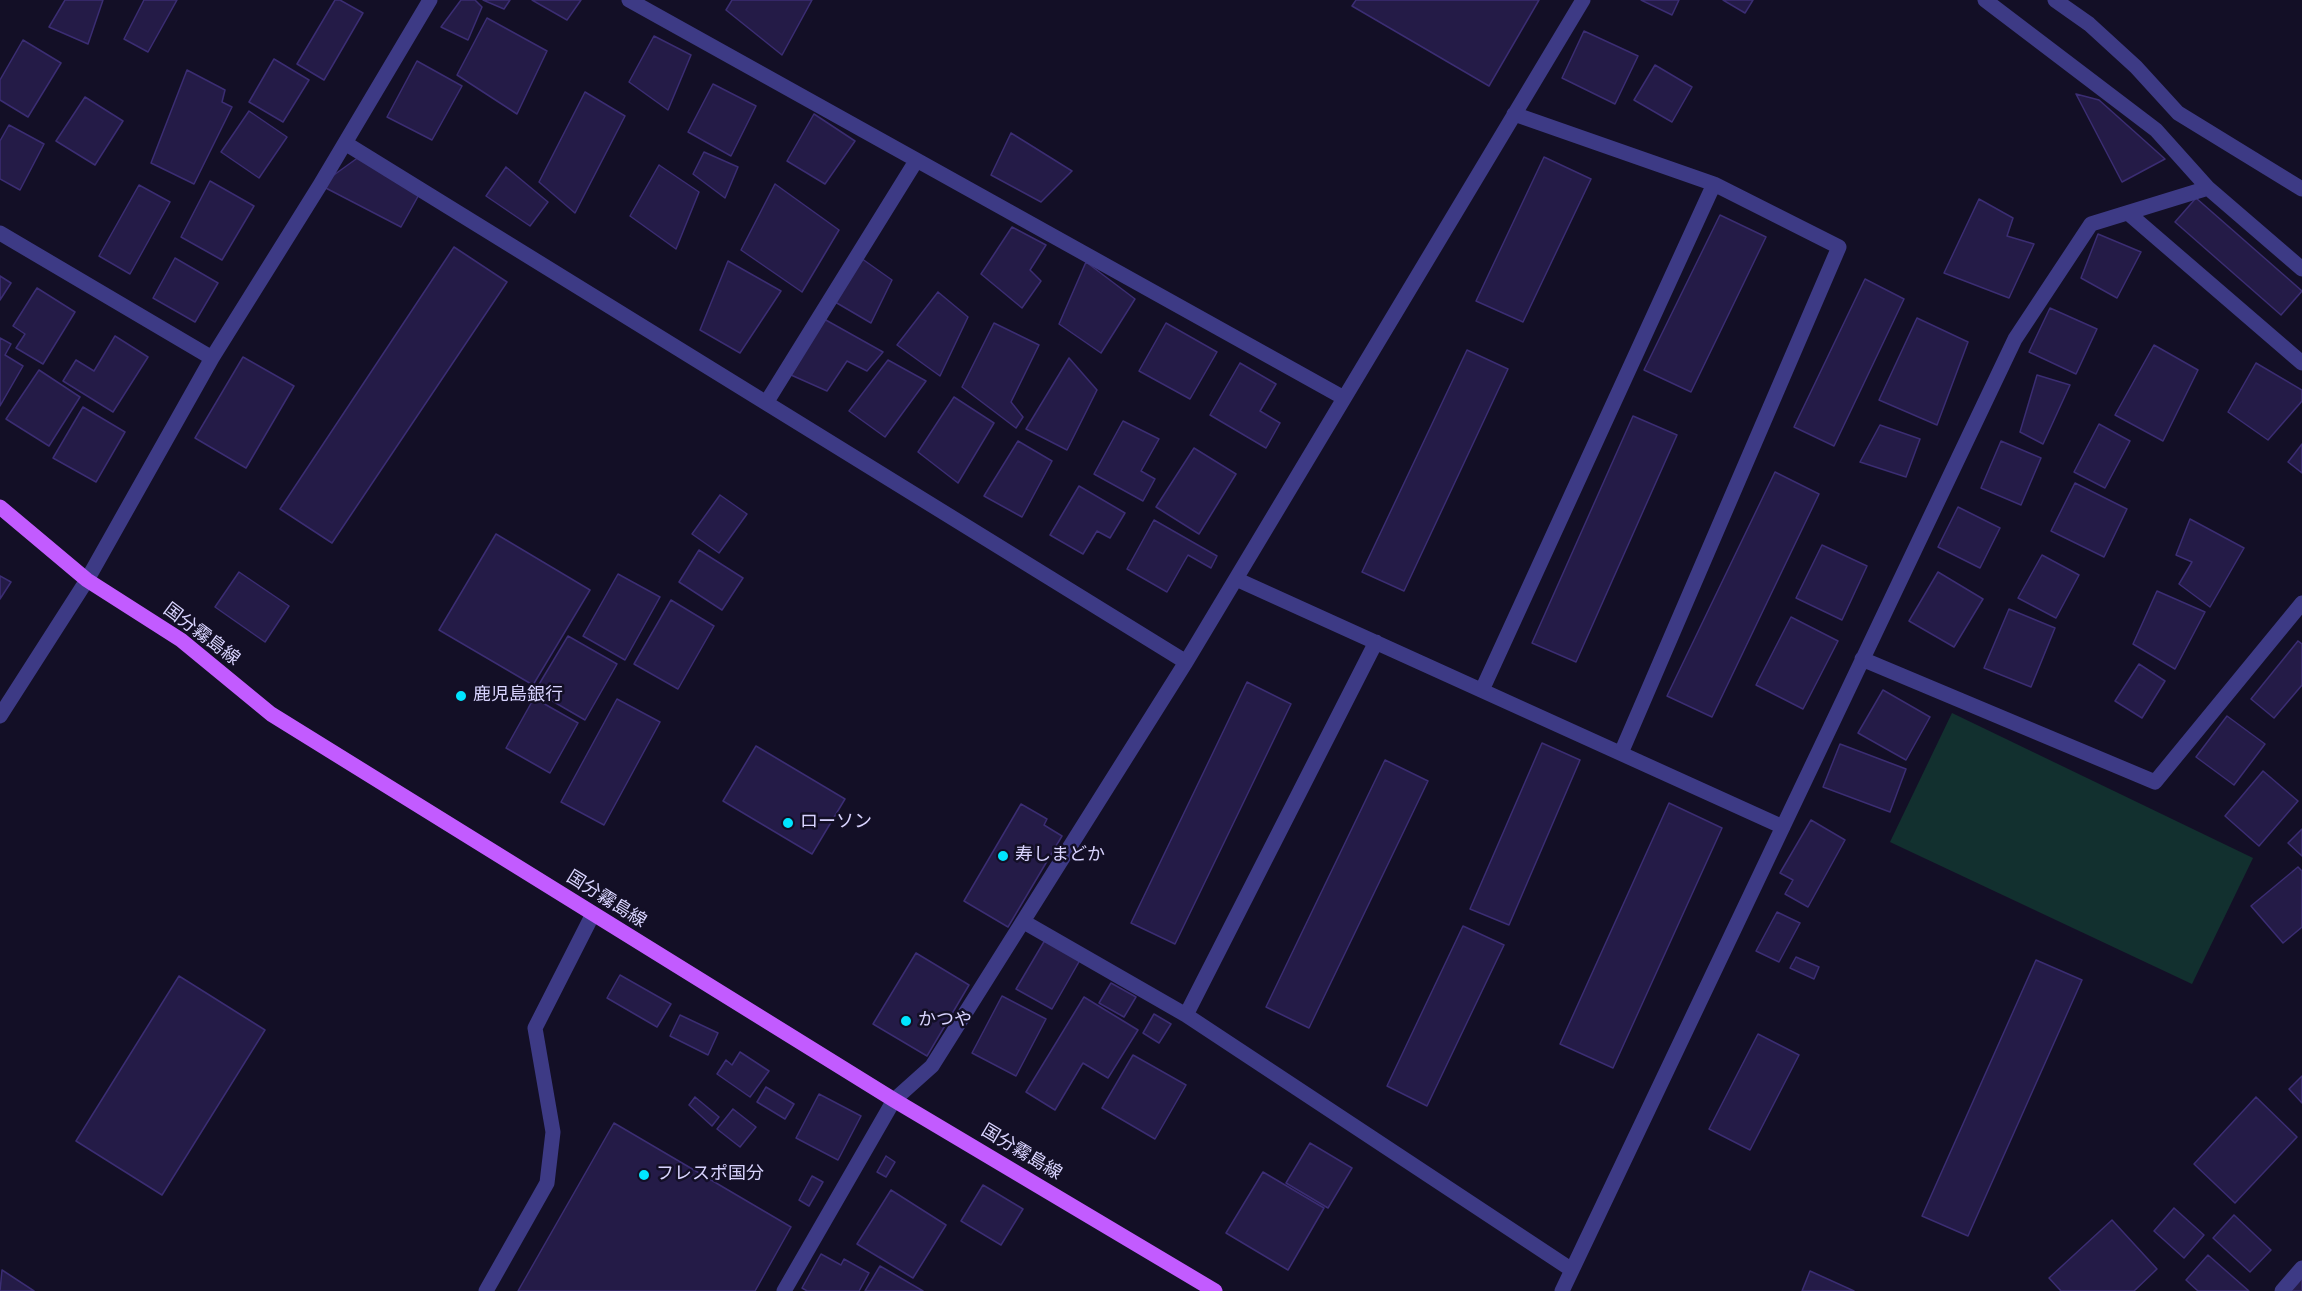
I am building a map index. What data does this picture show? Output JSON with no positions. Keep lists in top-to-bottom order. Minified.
{"streets":{"main road":["国分霧島線"]},"places":["鹿児島銀行","ローソン","寿しまどか","かつや","フレスポ国分"]}
